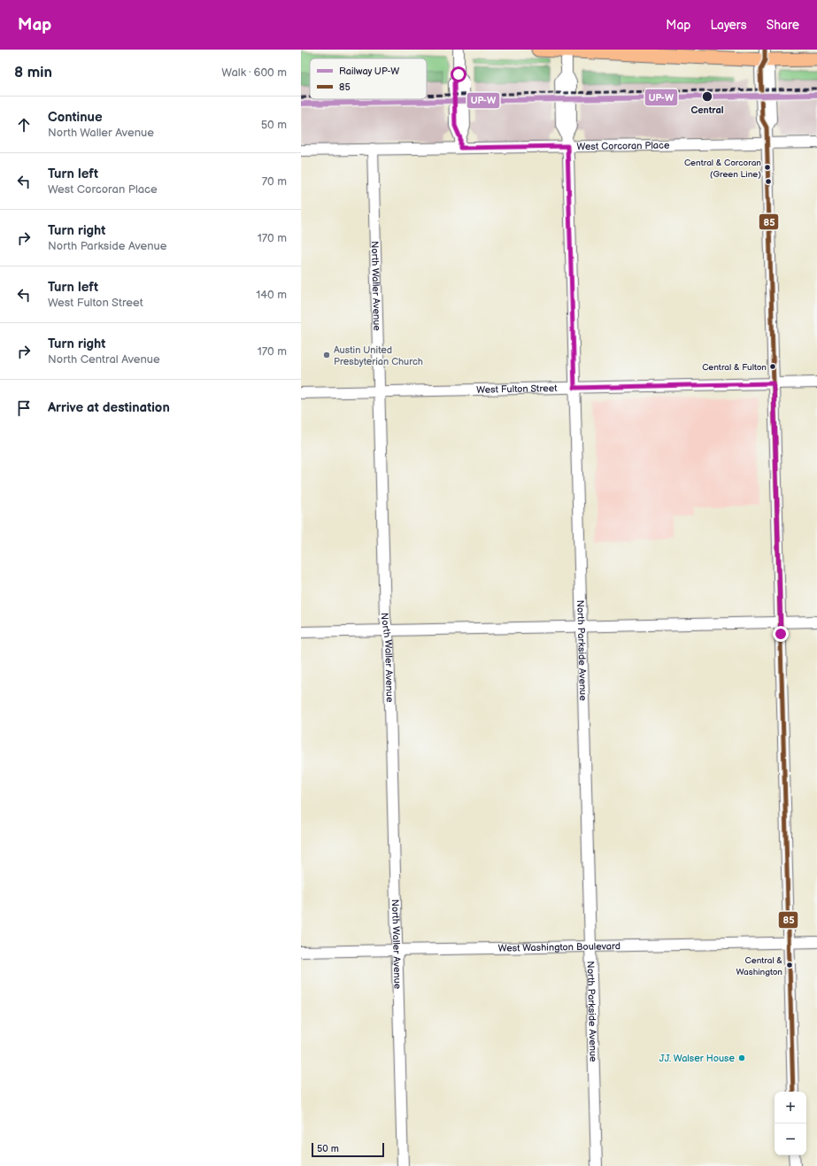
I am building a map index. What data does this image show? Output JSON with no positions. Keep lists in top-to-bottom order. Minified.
{"streets":{"street":["West Corcoran Place","North Waller Avenue","West Fulton Street","North Parkside Avenue","West Washington Boulevard"]},"crossings":[["West Corcoran Place","North Waller Avenue"],["West Corcoran Place","North Parkside Avenue"],["North Waller Avenue","West Fulton Street"],["North Waller Avenue","West Washington Boulevard"],["West Fulton Street","North Parkside Avenue"],["North Parkside Avenue","West Washington Boulevard"]],"places":["Central","Central & Corcoran (Green Line)","Austin United Presbyterian Church","Central & Fulton","Central & Washington","JJ. Walser House"],"lines":["transit line 85","rail line UP-W"],"legend":["Railway UP-W","85"],"scale_bar":"50 m","page":{"header":"Map","nav":["Map","Layers","Share"],"heading":["8 min","Walk · 600 m"],"list":[["Continue","North Waller Avenue","50 m"],["Turn left","West Corcoran Place","70 m"],["Turn right","North Parkside Avenue","170 m"],["Turn left","West Fulton Street","140 m"],["Turn right","North Central Avenue","170 m"],"Arrive at destination"],"map_buttons":["+","−"],"scale":"50 m"}}
